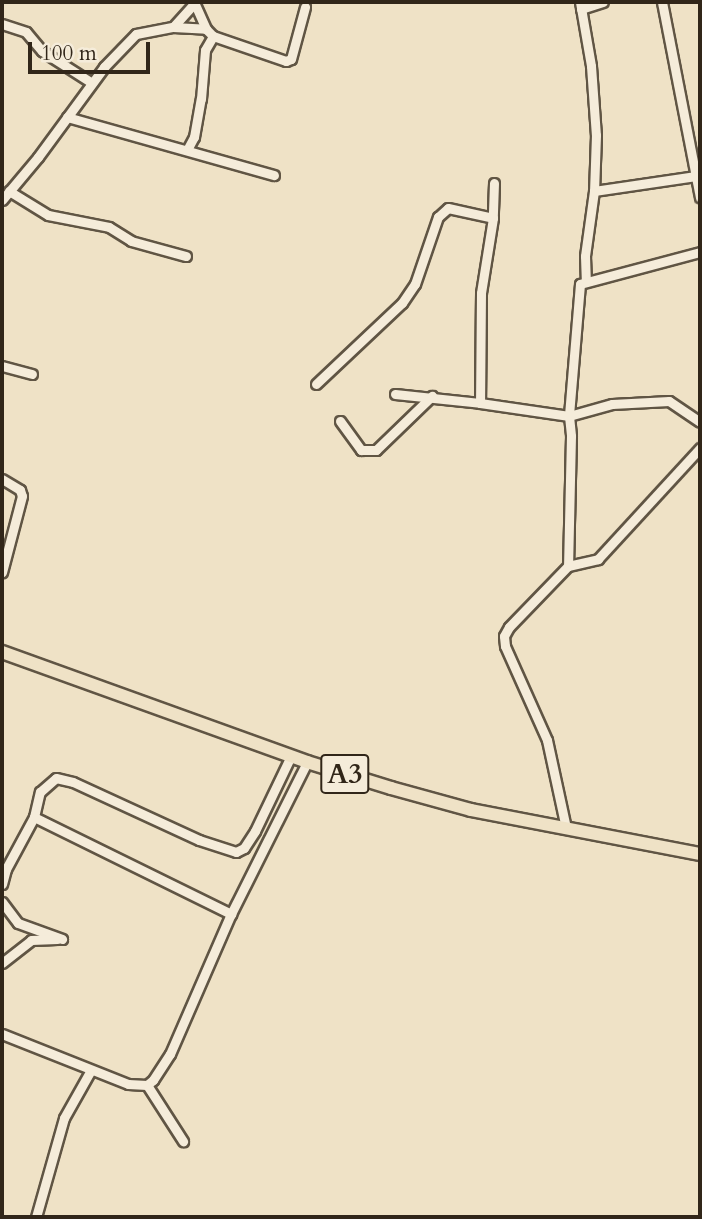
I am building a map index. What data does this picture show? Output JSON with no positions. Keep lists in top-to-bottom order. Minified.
{"streets":{"highway":["A3"]},"scale_bar":"100 m"}
